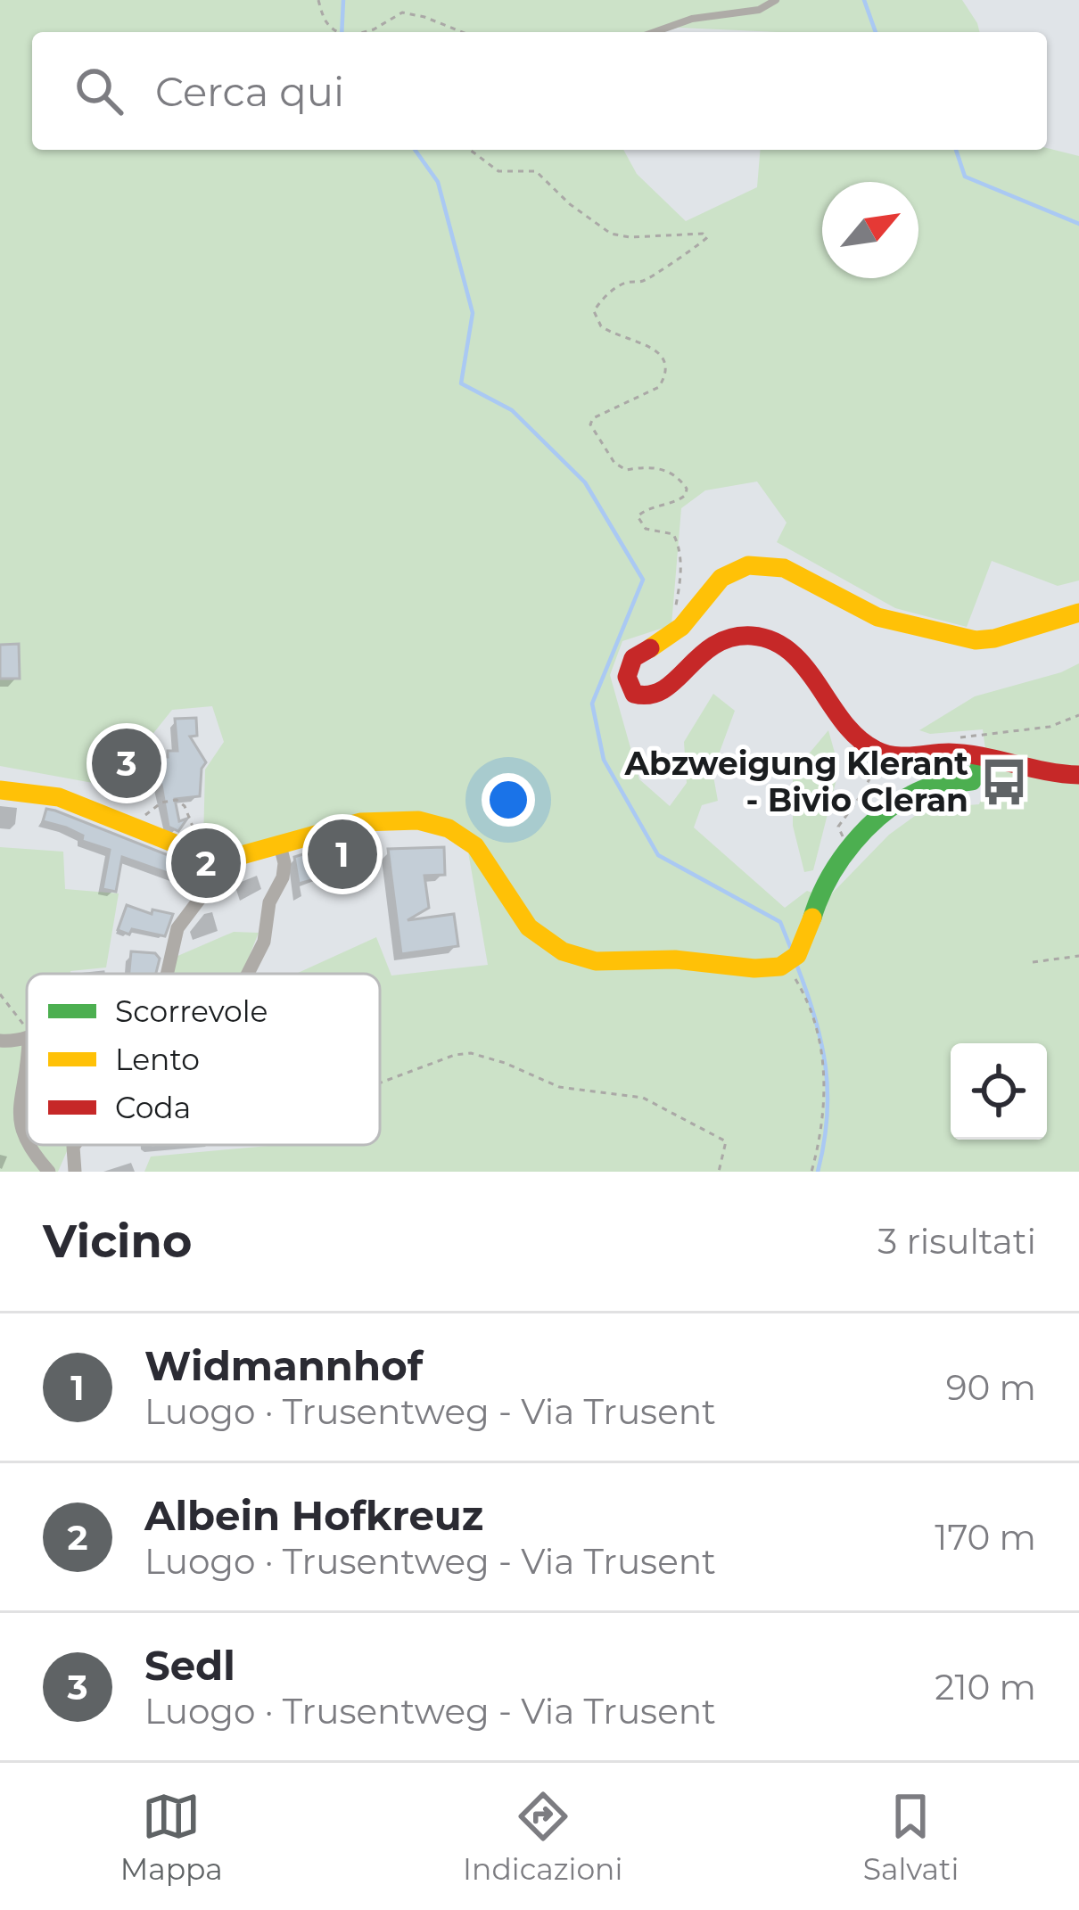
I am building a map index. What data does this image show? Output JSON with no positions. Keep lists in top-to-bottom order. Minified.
{"places":{"bus stop":["Abzweigung Klerant - Bivio Cleran"]},"legend":["Scorrevole","Lento","Coda"],"north":"top right","page":{"search":"Cerca qui","pins":["3","1","2"],"heading":["Vicino","3 risultati"],"list":[{"mark":"1","name":"Widmannhof","note":"Luogo · Trusentweg - Via Trusent","value":"90 m"},{"mark":"2","name":"Albein Hofkreuz","note":"Luogo · Trusentweg - Via Trusent","value":"170 m"},{"mark":"3","name":"Sedl","note":"Luogo · Trusentweg - Via Trusent","value":"210 m"}],"nav":["Mappa","Indicazioni","Salvati"]}}
